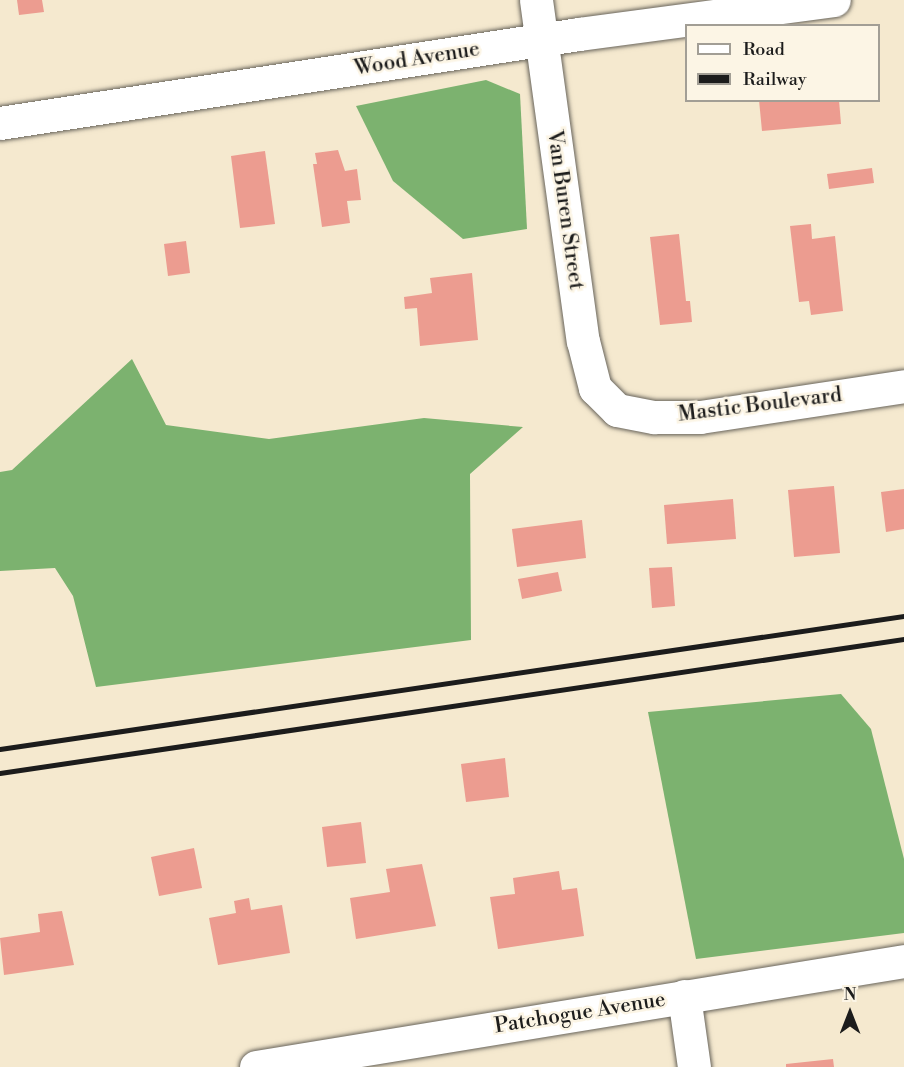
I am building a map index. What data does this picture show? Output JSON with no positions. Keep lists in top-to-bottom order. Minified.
{"streets":{"street":["Wood Avenue","Van Buren Street","Mastic Boulevard","Patchogue Avenue"]},"crossings":[["Wood Avenue","Van Buren Street"],["Van Buren Street","Mastic Boulevard"]],"legend":["Road","Railway"],"north":"top"}
